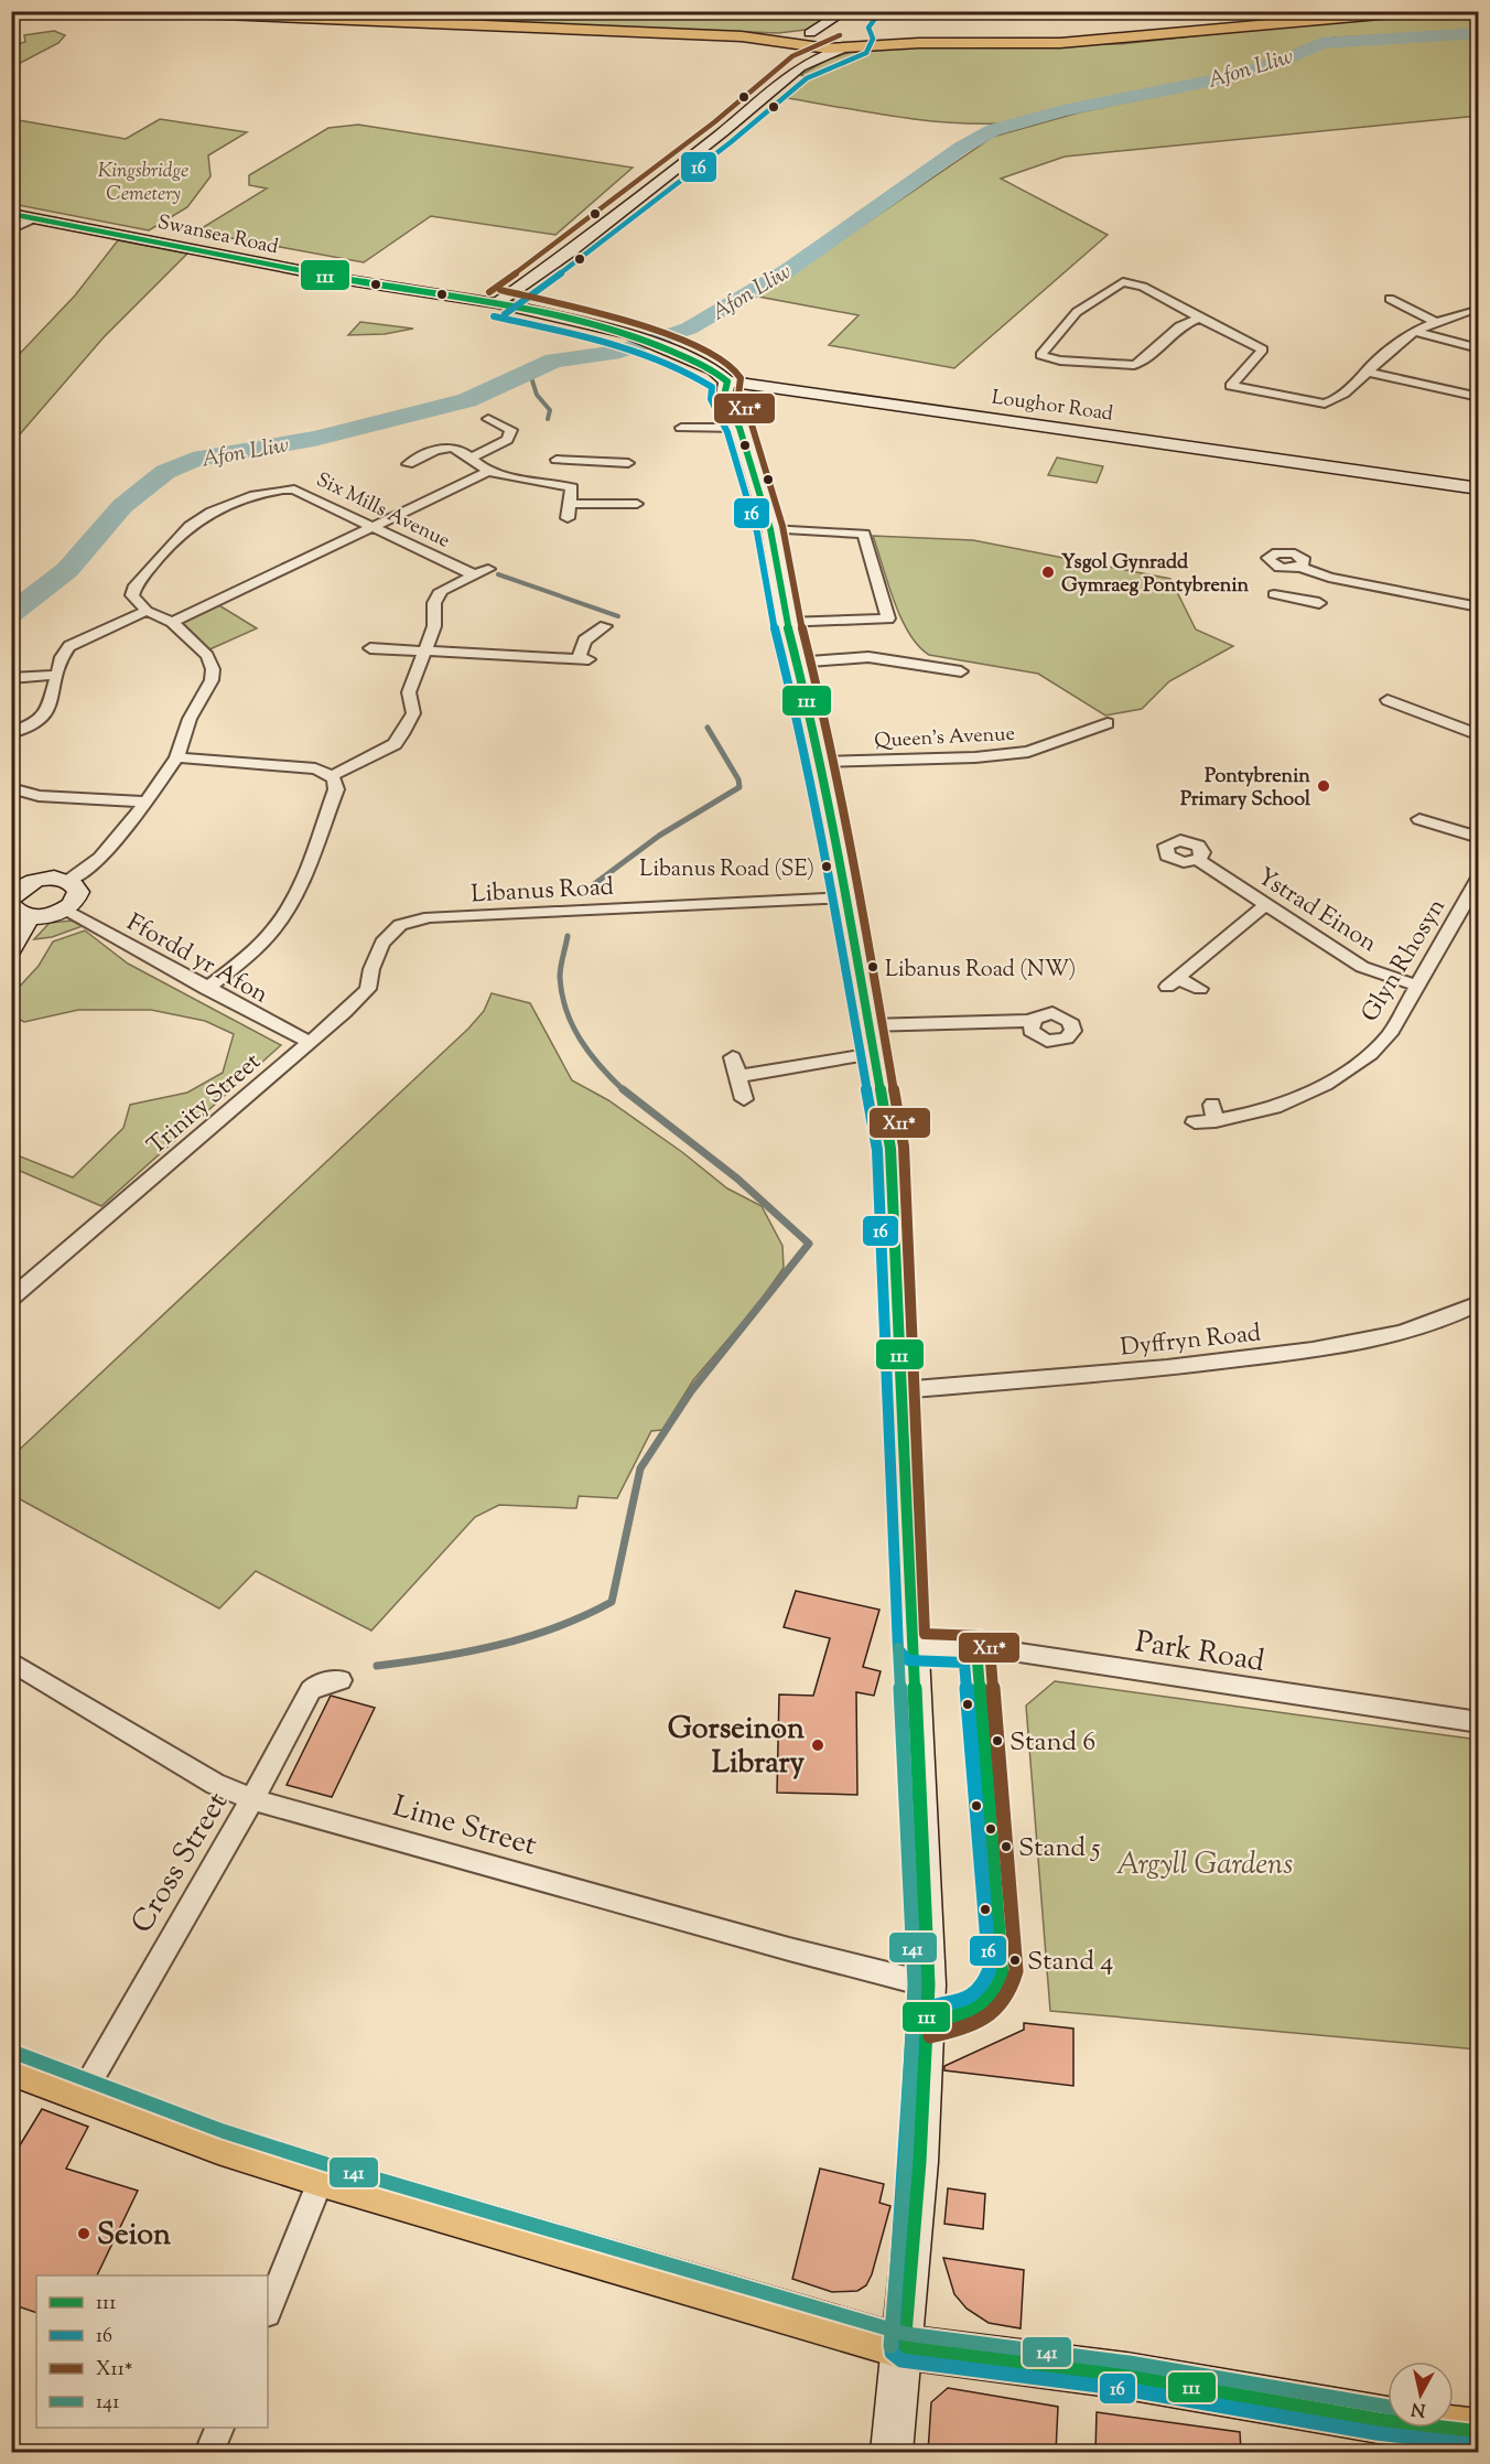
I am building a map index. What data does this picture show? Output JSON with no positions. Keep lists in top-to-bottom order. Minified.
{"streets":{"main road":["Swansea Road","Loughor Road"],"street":["Six Mills Avenue","Queen's Avenue","Libanus Road","Ystrad Einon","Ffordd yr Afon","Glyn Rhosyn","Trinity Street","Dyffryn Road","Park Road","Lime Street","Cross Street"]},"crossings":[["Swansea Road","Loughor Road"],["Libanus Road","Trinity Street"],["Ystrad Einon","Glyn Rhosyn"],["Ffordd yr Afon","Trinity Street"],["Lime Street","Cross Street"]],"water":["Afon Lliw"],"parks":["Kingsbridge Cemetery","Argyll Gardens"],"places":["Ysgol Gynradd Gymraeg Pontybrenin","Pontybrenin Primary School","Libanus Road (SE)","Libanus Road (NW)","Stand 6","Gorseinon Library","Stand 5","Stand 4","Seion"],"lines":["transit line 16","transit line X11*","transit line 111","transit line 141"],"legend":["111","16","X11*","141"],"north":"bottom"}
